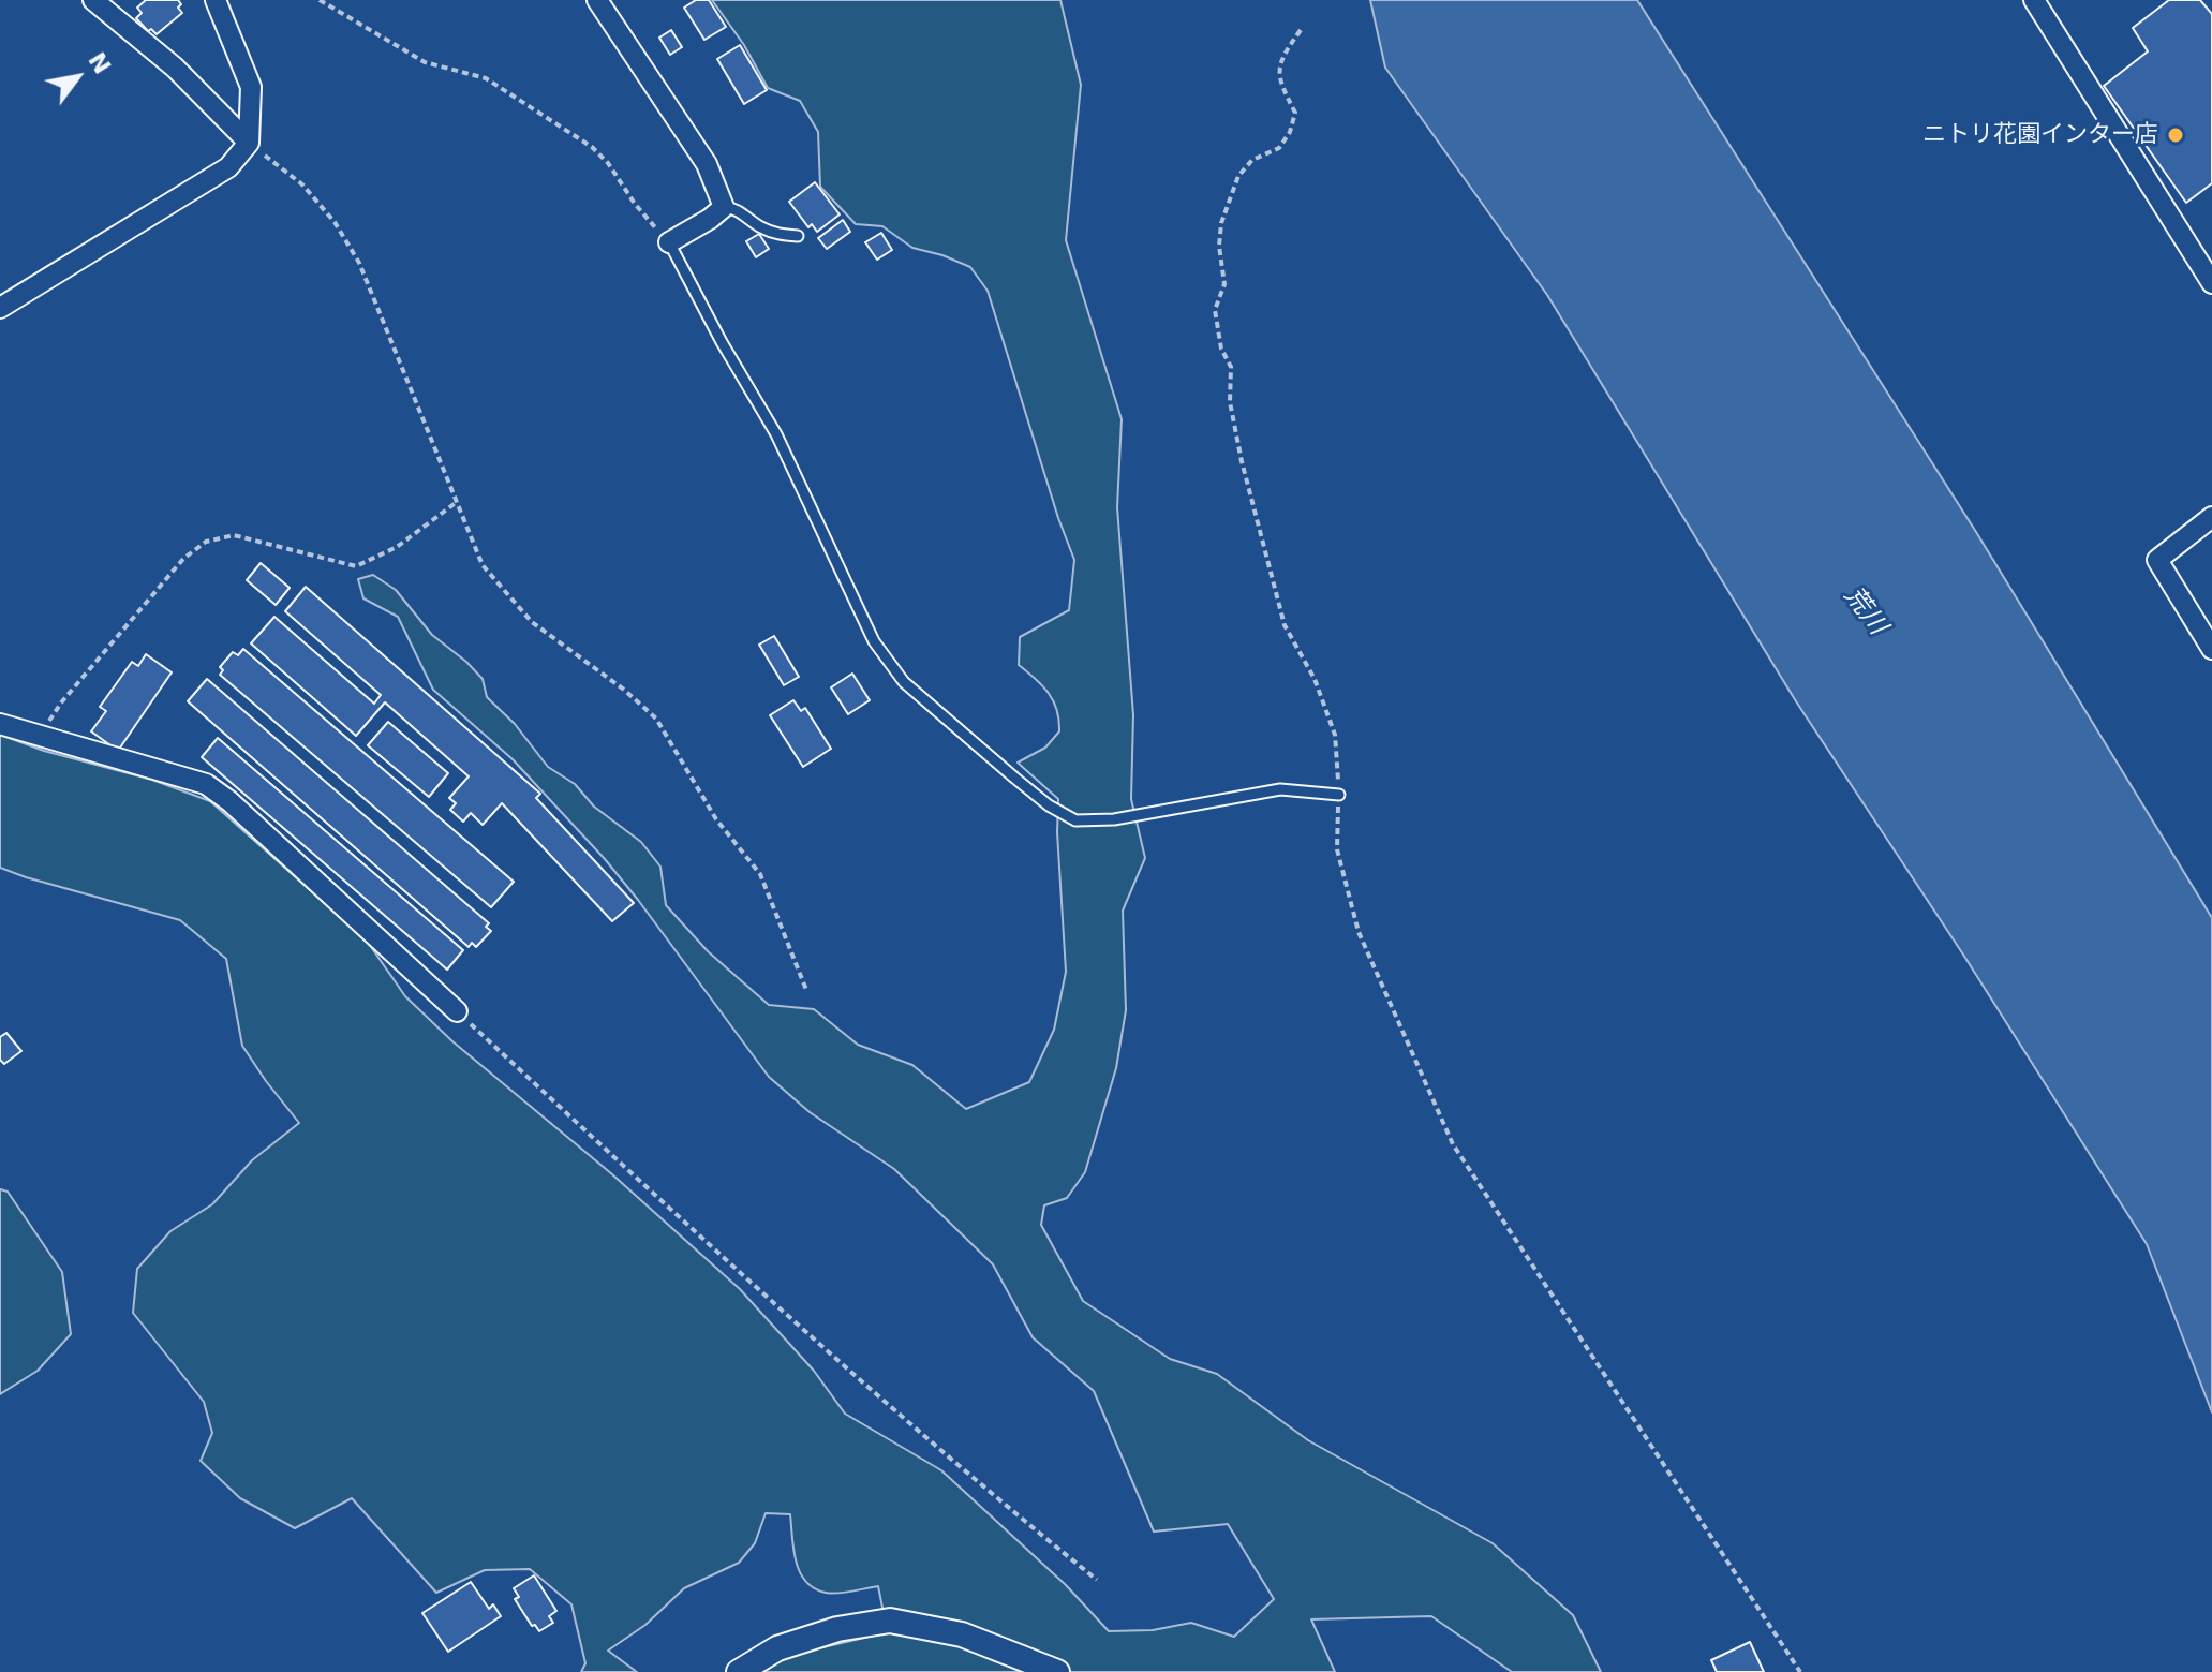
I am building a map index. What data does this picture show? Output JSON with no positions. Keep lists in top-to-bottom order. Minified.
{"water":["荒川"],"places":["ニトリ花園インター店"],"north":"top right"}
